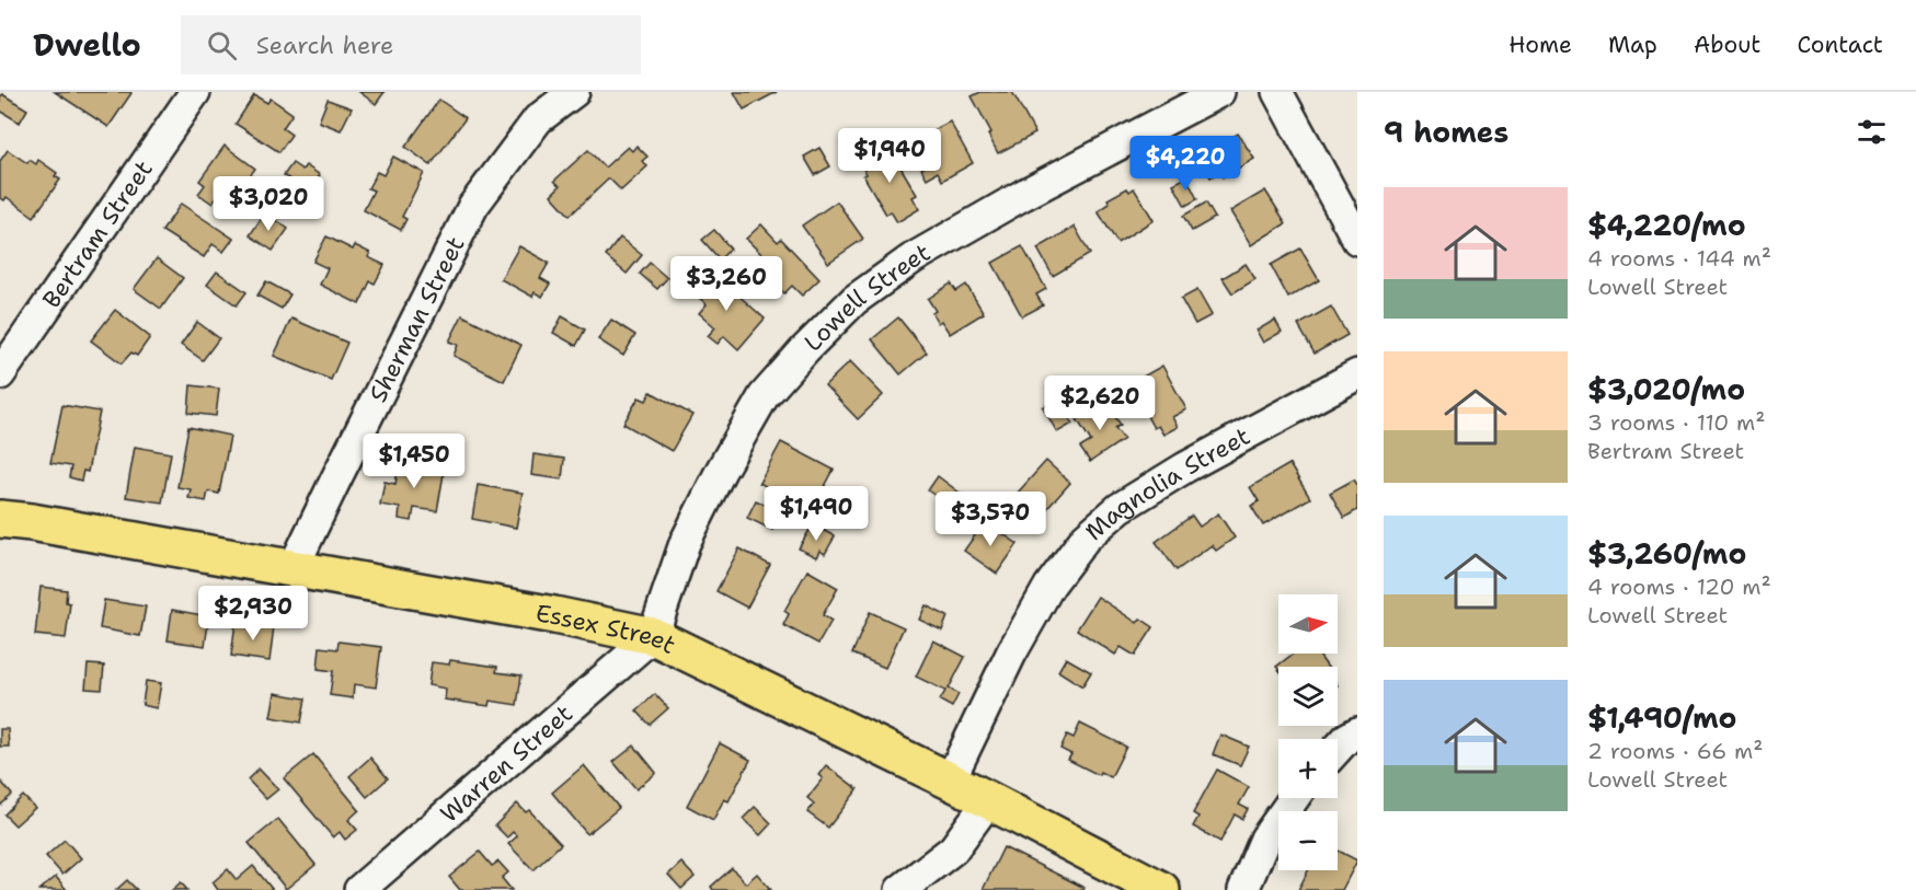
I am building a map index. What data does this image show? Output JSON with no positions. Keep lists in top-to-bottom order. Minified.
{"streets":{"main road":["Essex Street"],"street":["Bertram Street","Lowell Street","Sherman Street","Magnolia Street","Warren Street"]},"crossings":[["Lowell Street","Essex Street"],["Lowell Street","Warren Street"],["Sherman Street","Essex Street"],["Magnolia Street","Essex Street"],["Essex Street","Warren Street"]],"north":"right","page":{"header":"Dwello","search":"Search here","nav":["Home","Map","About","Contact"],"heading":"9 homes","price":["$1,940","$4,220","$3,020","$3,260","$2,620","$1,450","$1,490","$3,570","$2,930"],"list":[{"name":"$4,220/mo","note":"4 rooms · 144 m² · Lowell Street"},{"name":"$3,020/mo","note":"3 rooms · 110 m² · Bertram Street"},{"name":"$3,260/mo","note":"4 rooms · 120 m² · Lowell Street"},{"name":"$1,490/mo","note":"2 rooms · 66 m² · Lowell Street"}],"map_buttons":["+","−"]}}
